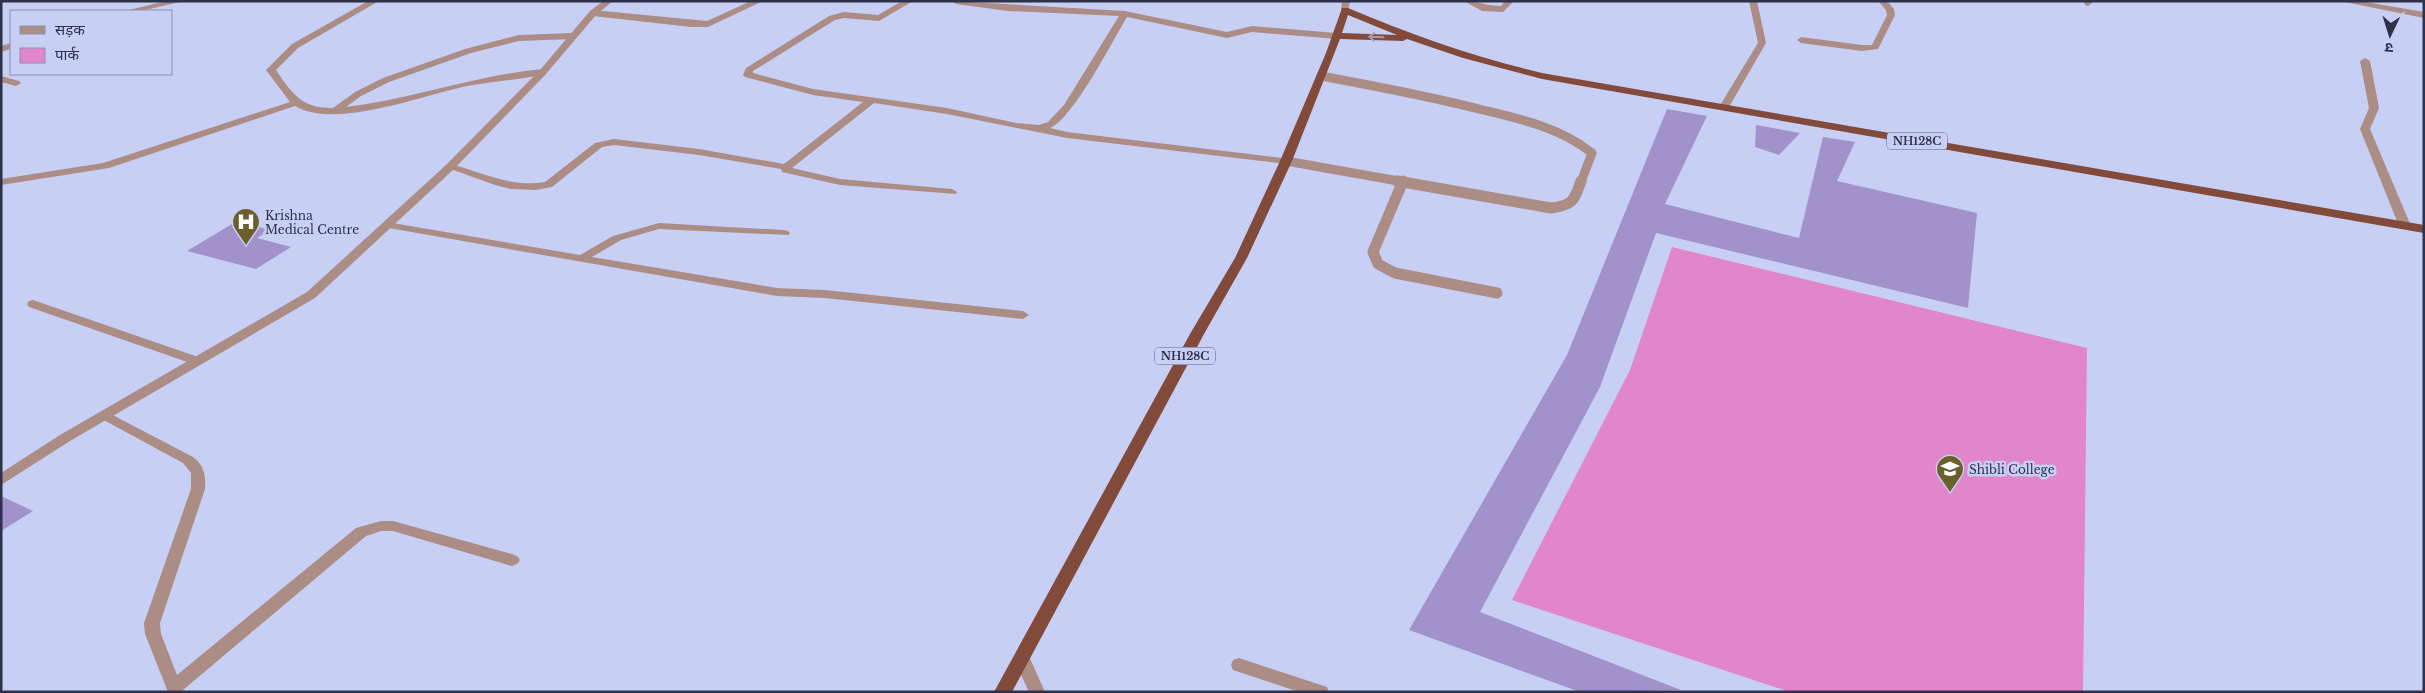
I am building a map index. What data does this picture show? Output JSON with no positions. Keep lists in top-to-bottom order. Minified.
{"streets":{"highway":["NH128C"]},"places":{"hospital":["Krishna Medical Centre"],"school or university":["Shibli College"]},"legend":["सड़क","पार्क"],"north":"bottom"}
